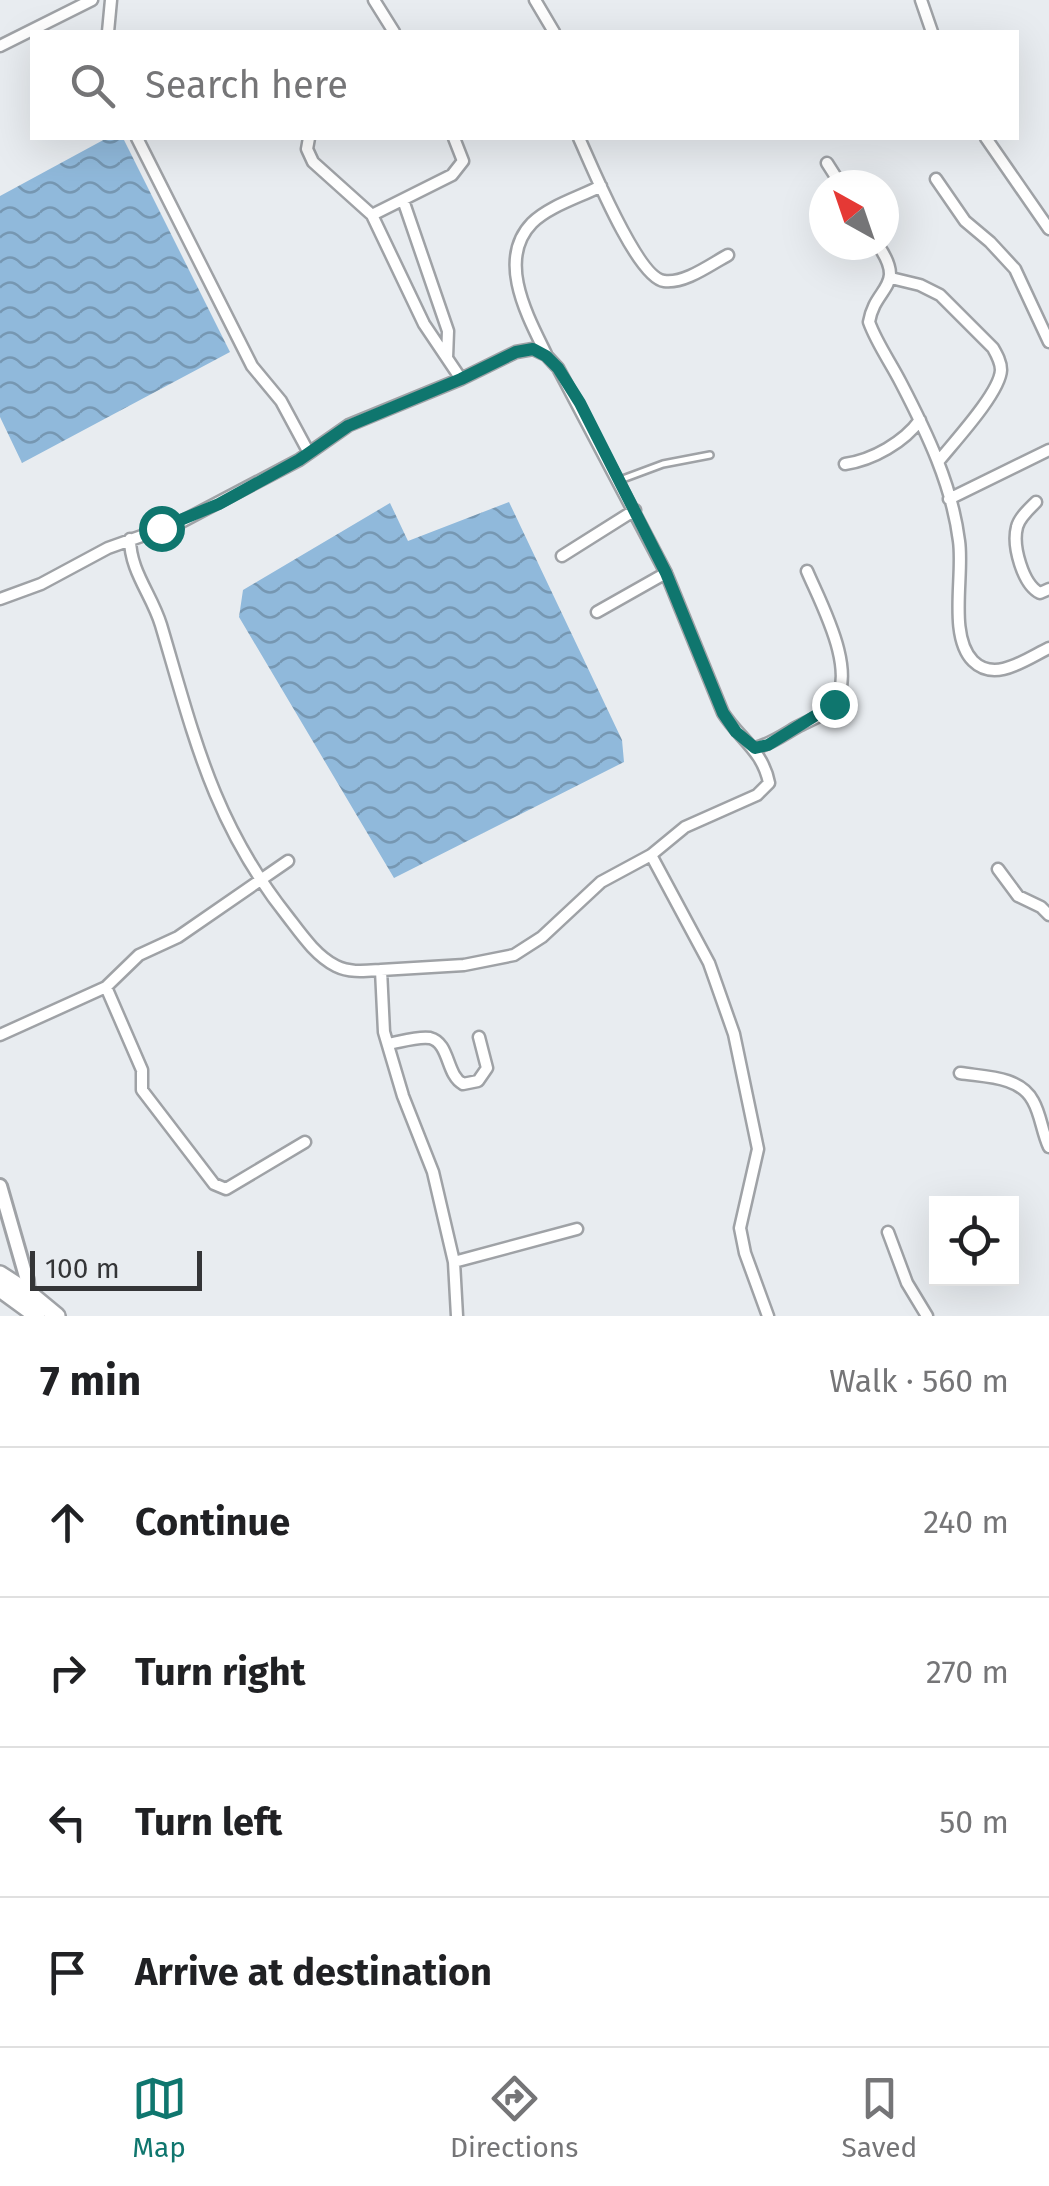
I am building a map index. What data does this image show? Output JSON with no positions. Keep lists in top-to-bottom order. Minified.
{"scale_bar":"100 m","north":"top left","page":{"search":"Search here","scale":"100 m","heading":["7 min","Walk · 560 m"],"list":[["Continue","240 m"],["Turn right","270 m"],["Turn left","50 m"],"Arrive at destination"],"nav":["Map","Directions","Saved"]}}
